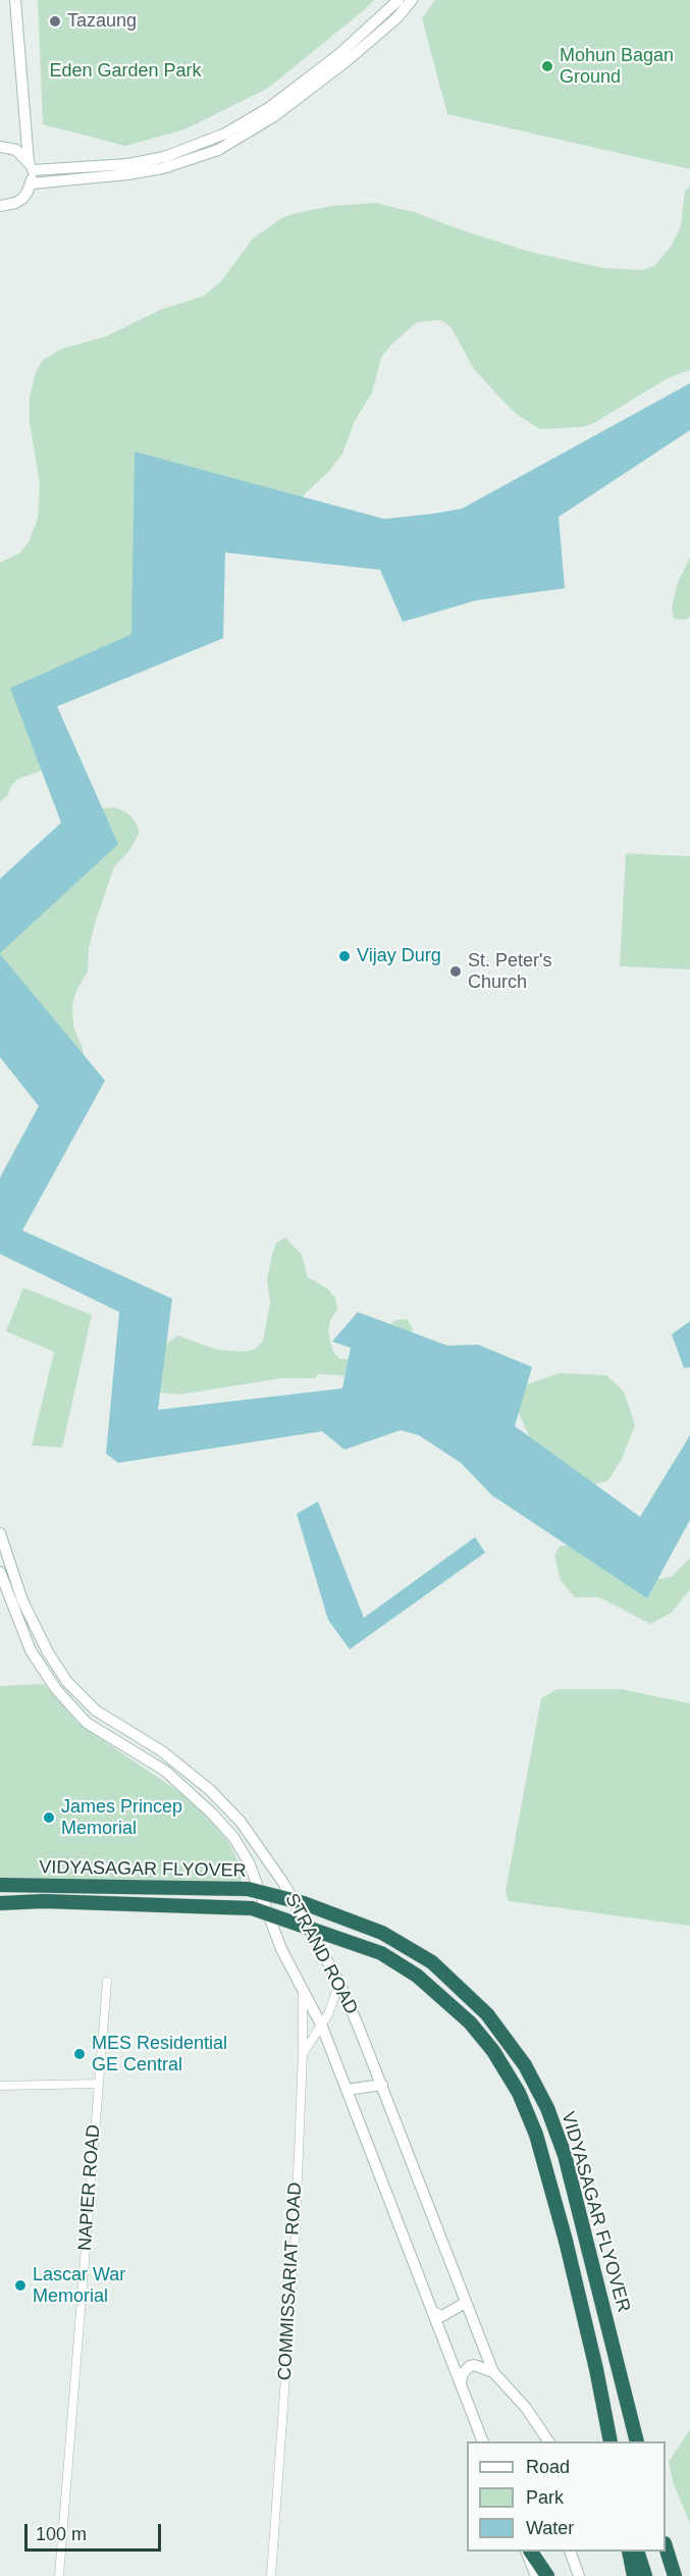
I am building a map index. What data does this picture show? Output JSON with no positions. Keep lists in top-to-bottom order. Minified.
{"streets":{"highway":["VIDYASAGAR FLYOVER"],"main road":["STRAND ROAD"],"street":["NAPIER ROAD","COMMISSARIAT ROAD"]},"crossings":[["STRAND ROAD","COMMISSARIAT ROAD"]],"parks":["Eden Garden Park"],"places":["Tazaung","Mohun Bagan Ground","Vijay Durg","St. Peter's Church","James Princep Memorial","MES Residential GE Central","Lascar War Memorial"],"legend":["Road","Park","Water"],"scale_bar":"100 m"}
